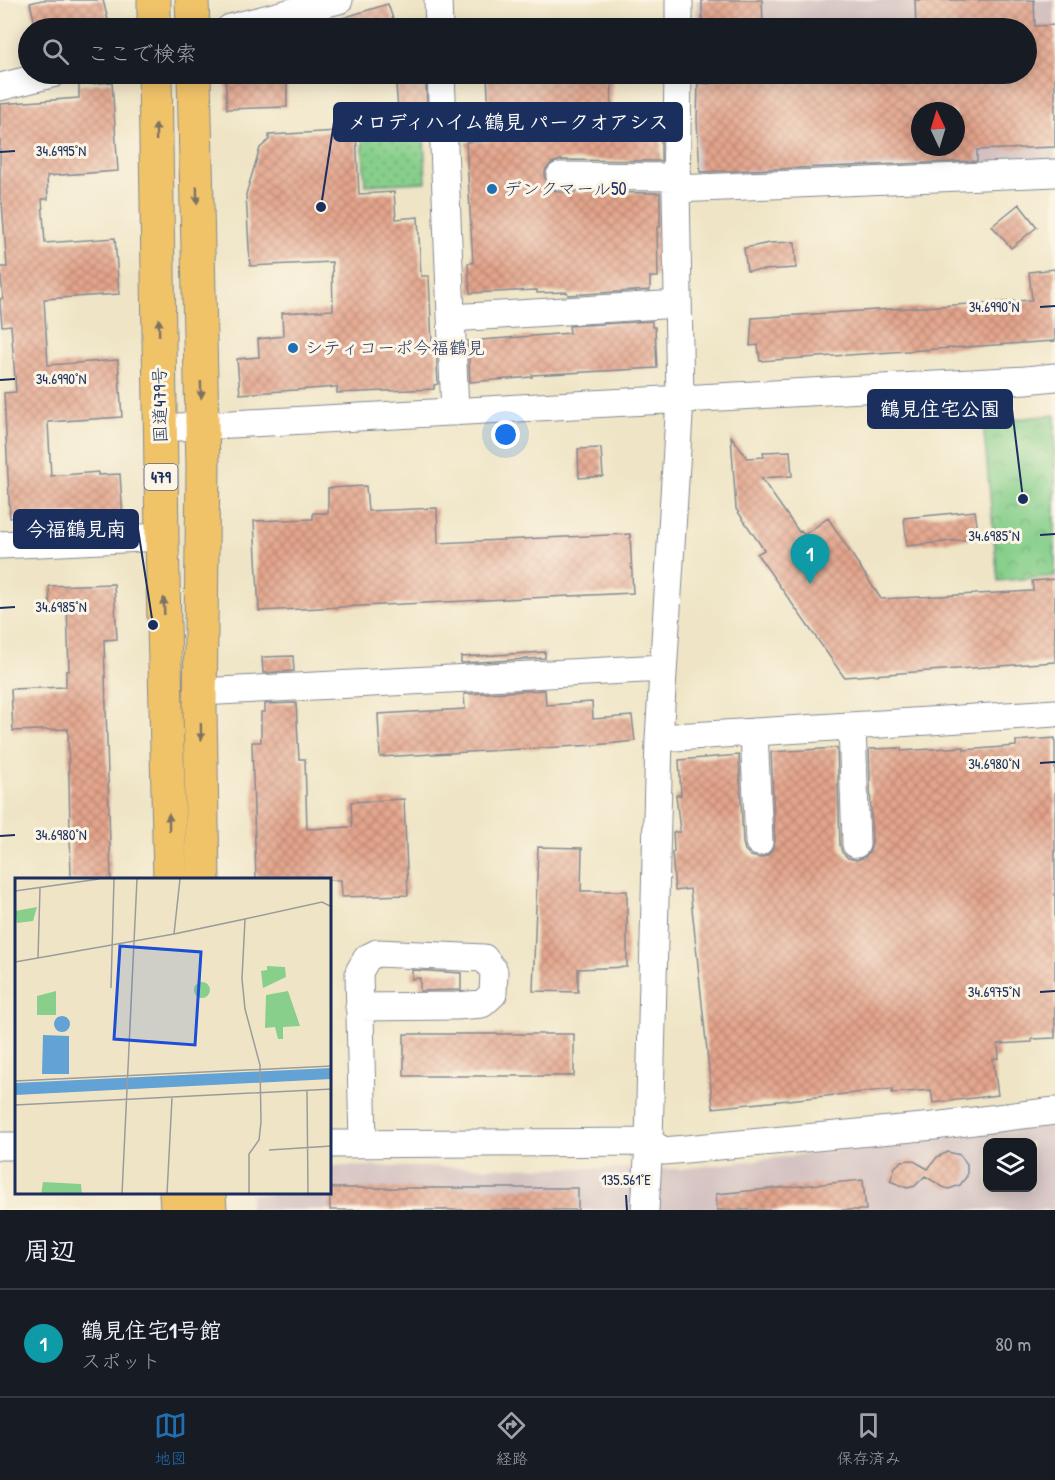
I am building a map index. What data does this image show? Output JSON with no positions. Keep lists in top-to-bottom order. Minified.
{"streets":{"highway":["国道479号","479"]},"places":["デンクマール50","メロディハイム鶴見 パークオアシス","シティコーポ今福鶴見","鶴見住宅公園","今福鶴見南"],"north":"top","page":{"search":"ここで検索","pins":"1","heading":"周辺","list":[{"mark":"1","name":"鶴見住宅1号館","note":"スポット","value":"80 m"}],"nav":["地図","経路","保存済み"]},"coordinates":["34.6995°N","34.6990°N","34.6985°N","34.6980°N","34.6975°N","135.561°E"]}
